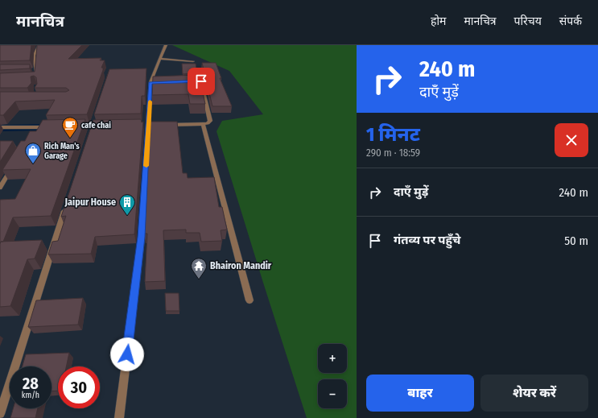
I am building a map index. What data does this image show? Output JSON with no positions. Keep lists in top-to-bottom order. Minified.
{"places":{"cafe":["cafe chai"],"shop":["Rich Man's Garage"],"building":["Jaipur House"],"temple":["Bhairon Mandir"]},"page":{"header":"मानचित्र","nav":["होम","मानचित्र","परिचय","संपर्क"],"turn":["240 m","दाएँ मुड़ें"],"heading":["1 मिनट","290 m · 18:59"],"list":[{"name":"दाएँ मुड़ें","value":"240 m"},{"name":"गंतव्य पर पहुँचे","value":"50 m"}],"map_buttons":["+","−"],"speed":"28 km/h","limit":"30","buttons":["बाहर","शेयर करें"]}}
